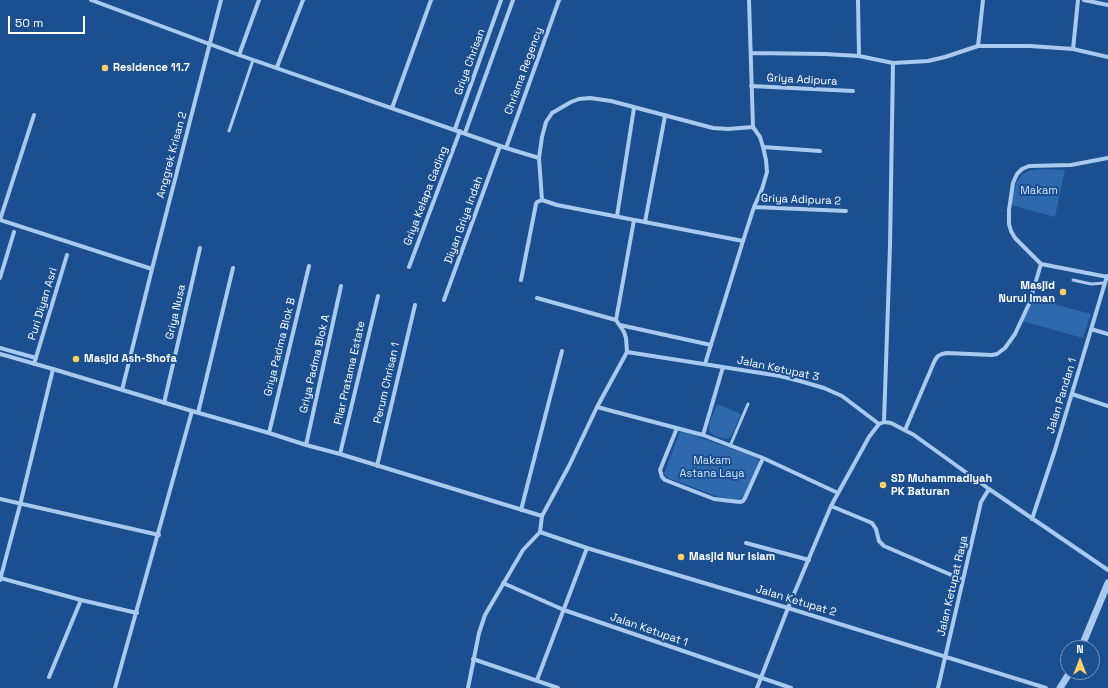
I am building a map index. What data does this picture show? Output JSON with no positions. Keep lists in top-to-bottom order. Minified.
{"streets":{"street":["Griya Chrisan","Chrisma Regency","Griya Adipura","Anggrek Krisan 2","Griya Kelapa Gading","Griya Adipura 2","Diyan Griya Indah","Puri Diyan Asri","Griya Nusa","Griya Padma Blok B","Griya Padma Blok A","Jalan Ketupat 3","Pilar Pratama Estate","Perum Chrisan 1","Jalan Pandan 1","Jalan Ketupat Raya","Jalan Ketupat 2","Jalan Ketupat 1"]},"crossings":[["Jalan Ketupat Raya","Jalan Ketupat 2"]],"parks":["Makam","Makam Astana Laya"],"places":["Residence 11.7","Masjid Nurul Iman","Masjid Ash-Shofa","SD Muhammadiyah PK Baturan","Masjid Nur Islam"],"scale_bar":"50 m","north":"top"}
